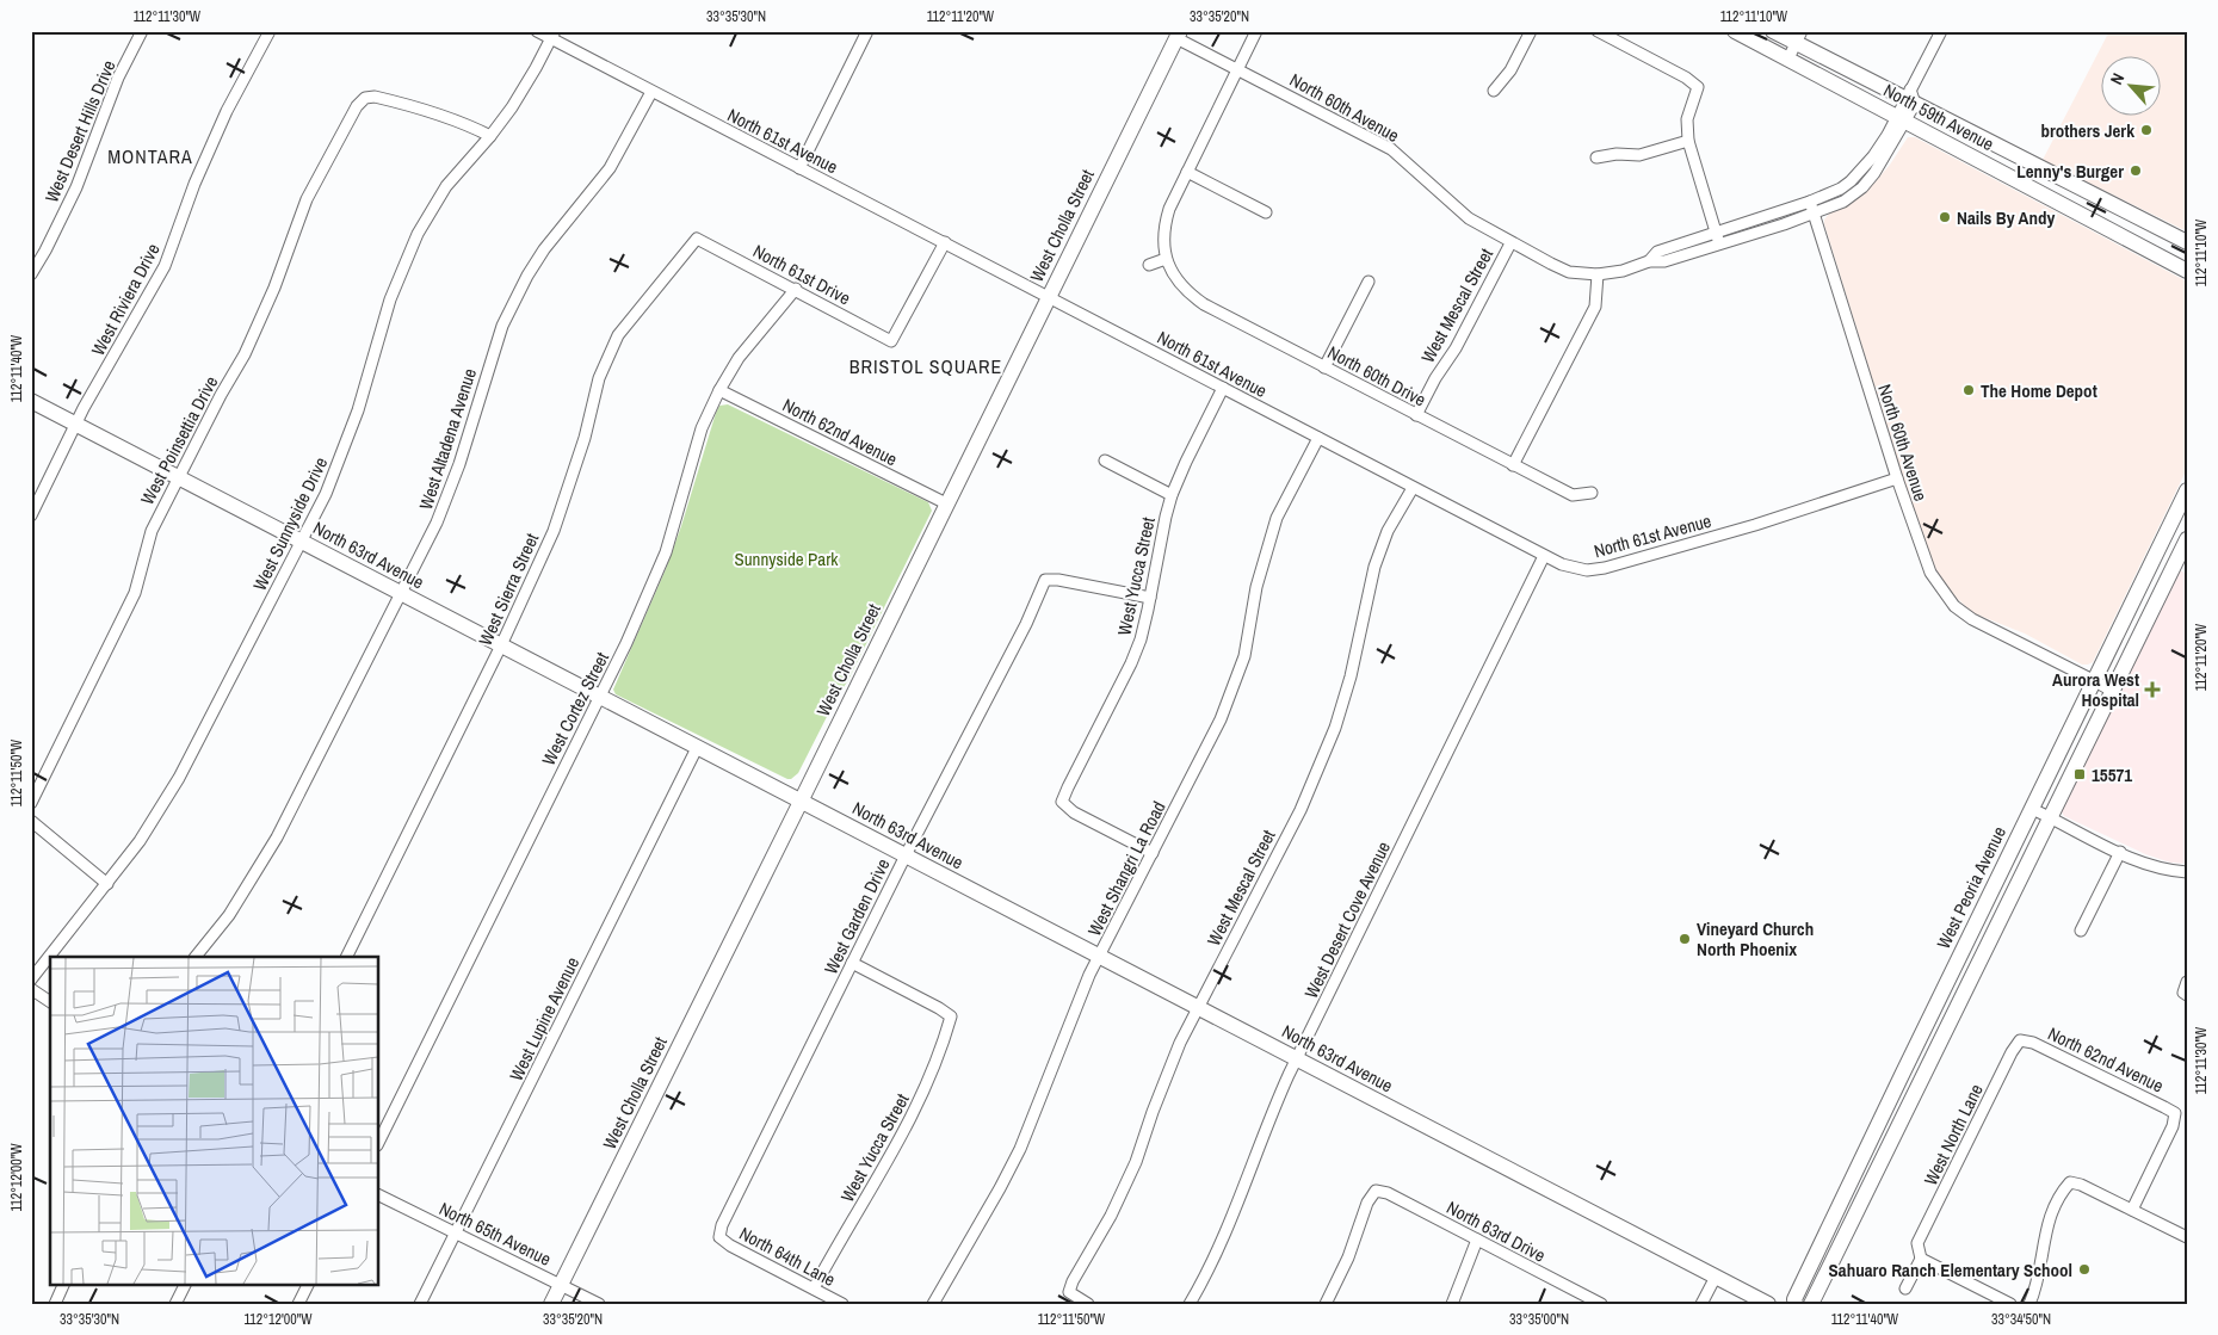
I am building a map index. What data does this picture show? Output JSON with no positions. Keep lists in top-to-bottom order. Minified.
{"streets":{"street":["North 60th Avenue","North 59th Avenue","West Desert Hills Drive","North 61st Avenue","West Cholla Street","North 61st Drive","West Riviera Drive","West Mescal Street","North 60th Drive","North 62nd Avenue","West Altadena Avenue","West Poinsettia Drive","West Sunnyside Drive","North 63rd Avenue","West Yucca Street","West Sierra Street","West Cortez Street","West Shangri La Road","West Peoria Avenue","West Garden Drive","West Desert Cove Avenue","West Lupine Avenue","West North Lane","North 63rd Drive","North 65th Avenue","North 64th Lane"]},"crossings":[["North 60th Avenue","North 61st Avenue"],["North 60th Avenue","West Cholla Street"],["North 60th Avenue","West Mescal Street"],["North 60th Avenue","West Peoria Avenue"],["North 61st Avenue","West Cholla Street"],["North 61st Avenue","North 61st Drive"],["North 61st Avenue","West Mescal Street"],["North 61st Avenue","West Altadena Avenue"],["North 61st Avenue","West Sunnyside Drive"],["North 61st Avenue","West Yucca Street"],["North 61st Avenue","West Shangri La Road"],["North 61st Avenue","West Desert Cove Avenue"],["West Cholla Street","North 62nd Avenue"],["West Cholla Street","North 63rd Avenue"],["West Cholla Street","North 65th Avenue"],["North 61st Drive","West Sierra Street"],["North 61st Drive","West Cortez Street"],["West Riviera Drive","North 63rd Avenue"],["West Mescal Street","North 60th Drive"],["West Mescal Street","North 63rd Avenue"],["North 62nd Avenue","West Cortez Street"],["North 62nd Avenue","West North Lane"],["West Altadena Avenue","North 63rd Avenue"],["West Poinsettia Drive","West Sunnyside Drive"],["West Poinsettia Drive","North 63rd Avenue"],["West Sunnyside Drive","North 63rd Avenue"],["North 63rd Avenue","West Sierra Street"],["North 63rd Avenue","West Cortez Street"],["North 63rd Avenue","West Shangri La Road"],["North 63rd Avenue","West Garden Drive"],["North 63rd Avenue","West Desert Cove Avenue"],["North 63rd Avenue","West Lupine Avenue"],["West Yucca Street","West Shangri La Road"],["West Yucca Street","West Garden Drive"],["West Yucca Street","North 64th Lane"],["West Garden Drive","North 64th Lane"],["West Lupine Avenue","North 65th Avenue"]],"districts":["MONTARA","BRISTOL SQUARE"],"parks":["Sunnyside Park"],"places":{"other":["brothers Jerk","Lenny's Burger","Nails By Andy","The Home Depot","Vineyard Church North Phoenix","Sahuaro Ranch Elementary School"],"health":["Aurora West Hospital"],"transit":["15571"]},"north":"top left","coordinates":["112°11'30\"W","33°35'30\"N","112°11'20\"W","33°35'20\"N","112°11'10\"W","112°11'40\"W","112°11'50\"W","112°12'00\"W","33°35'00\"N","33°34'50\"N"]}
